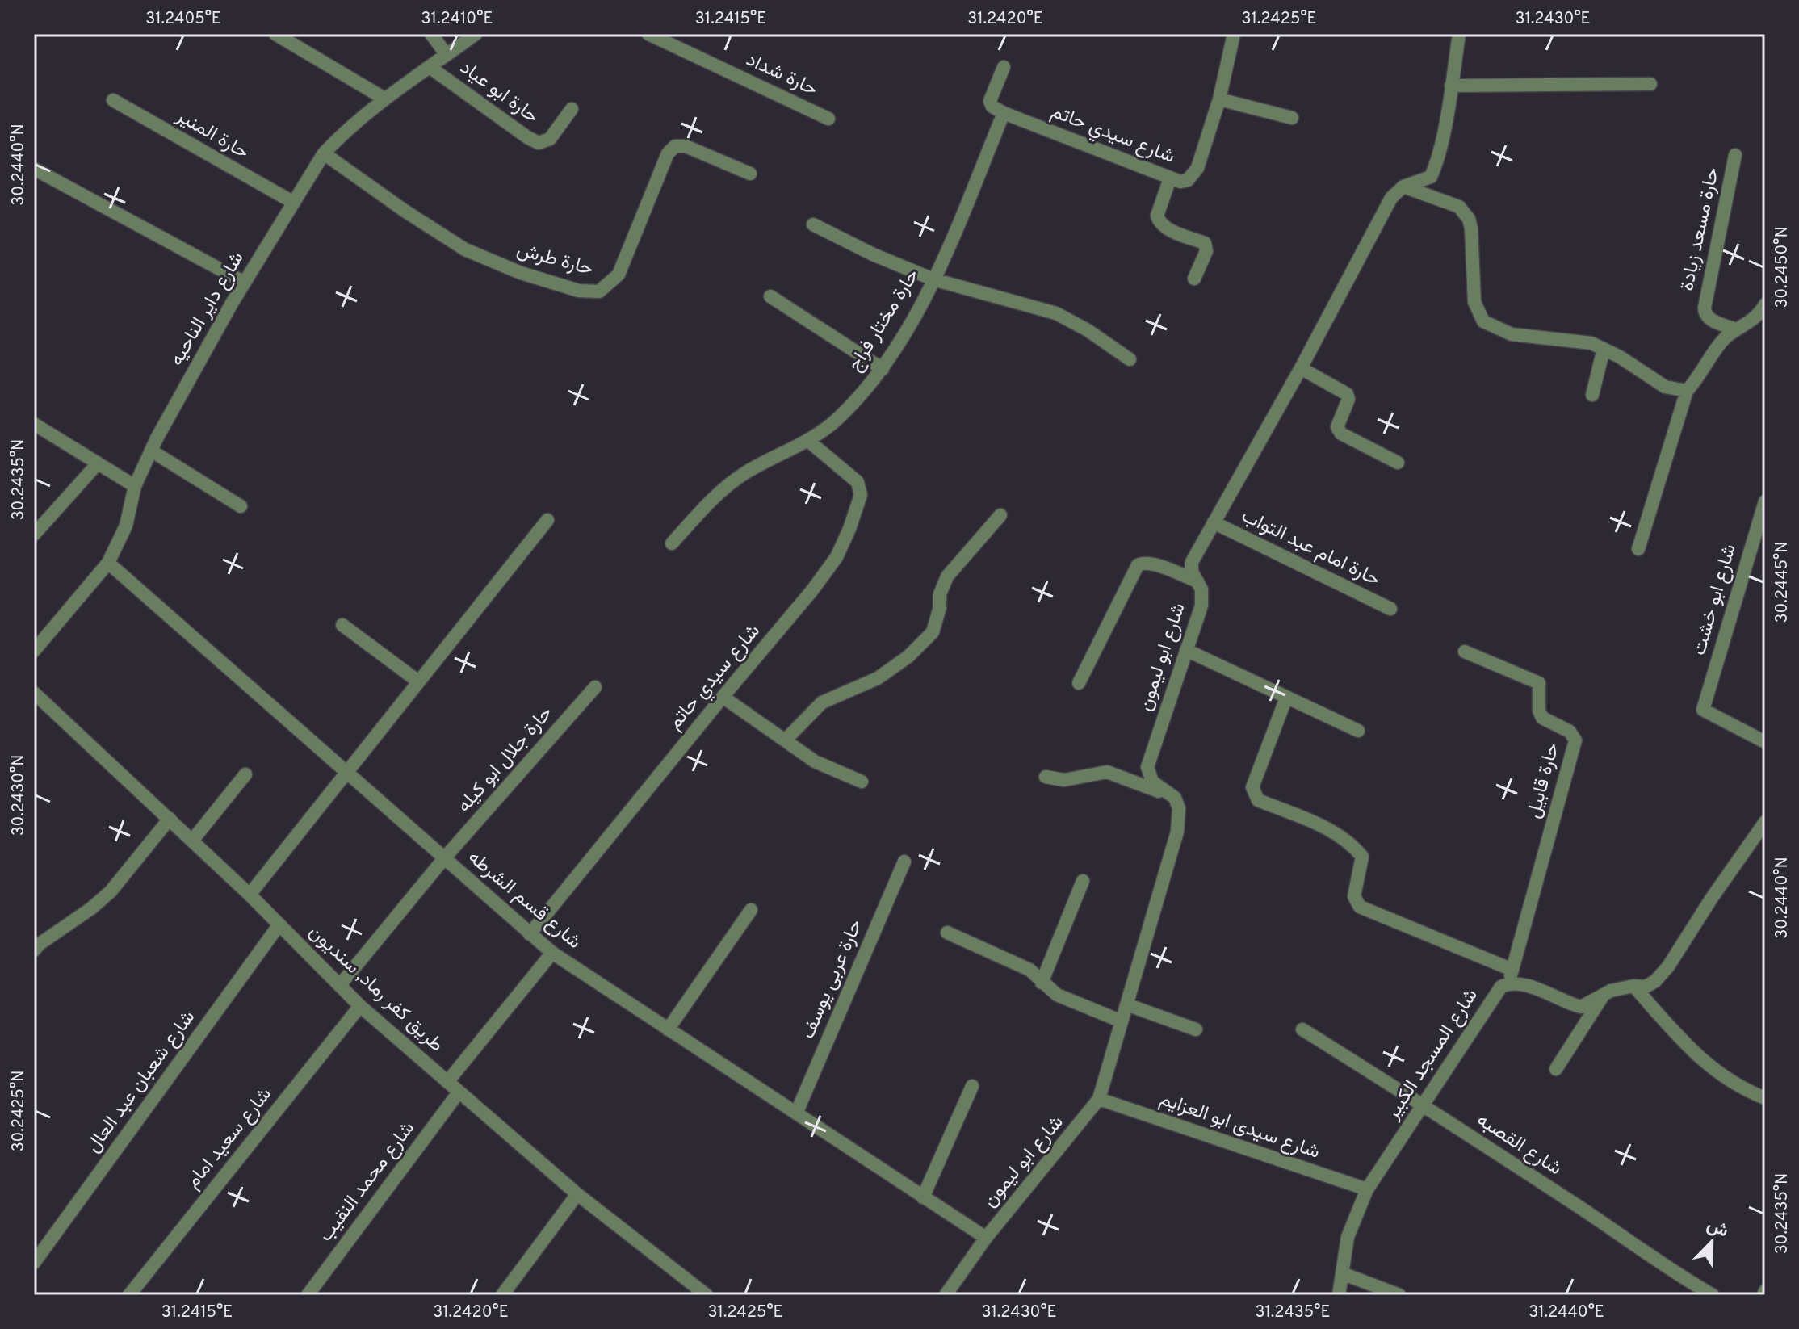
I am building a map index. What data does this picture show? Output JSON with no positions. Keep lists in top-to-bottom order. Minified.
{"streets":{"street":["حارة شداد","حارة ابو عياد","حارة المنير","شارع سيدي حاتم","حارة مسعد زيادة","حارة طرش","شارع داير الناحيه","حارة مختار فراج","حارة امام عبد التواب","شارع ابو خشت","شارع ابو ليمون","حارة جلال ابو كيله","حارة قابيل","شارع قسم الشرطه","حارة عربى يوسف","طريق كفر رماد, سنديون","شارع المسجد الكبير","شارع شعبان عبد العال","شارع سيدى ابو العزايم","شارع سعيد امام","شارع القصبه","شارع محمد النقيب"]},"crossings":[["حارة ابو عياد","شارع داير الناحيه"],["حارة المنير","شارع داير الناحيه"],["شارع سيدي حاتم","حارة مختار فراج"],["شارع سيدي حاتم","شارع قسم الشرطه"],["حارة طرش","شارع داير الناحيه"],["شارع داير الناحيه","شارع قسم الشرطه"],["حارة امام عبد التواب","شارع ابو ليمون"],["شارع ابو ليمون","شارع قسم الشرطه"],["شارع ابو ليمون","شارع سيدى ابو العزايم"],["حارة جلال ابو كيله","شارع قسم الشرطه"],["حارة جلال ابو كيله","طريق كفر رماد, سنديون"],["حارة قابيل","شارع المسجد الكبير"],["شارع قسم الشرطه","حارة عربى يوسف"],["طريق كفر رماد, سنديون","شارع شعبان عبد العال"],["طريق كفر رماد, سنديون","شارع سعيد امام"],["طريق كفر رماد, سنديون","شارع محمد النقيب"],["شارع المسجد الكبير","شارع سيدى ابو العزايم"],["شارع المسجد الكبير","شارع القصبه"]],"north":"top right","coordinates":["31.2405°E","31.2410°E","31.2415°E","31.2420°E","31.2425°E","31.2430°E","30.2440°N","30.2450°N","30.2435°N","30.2445°N","30.2430°N","30.2425°N","31.2435°E","31.2440°E"]}
